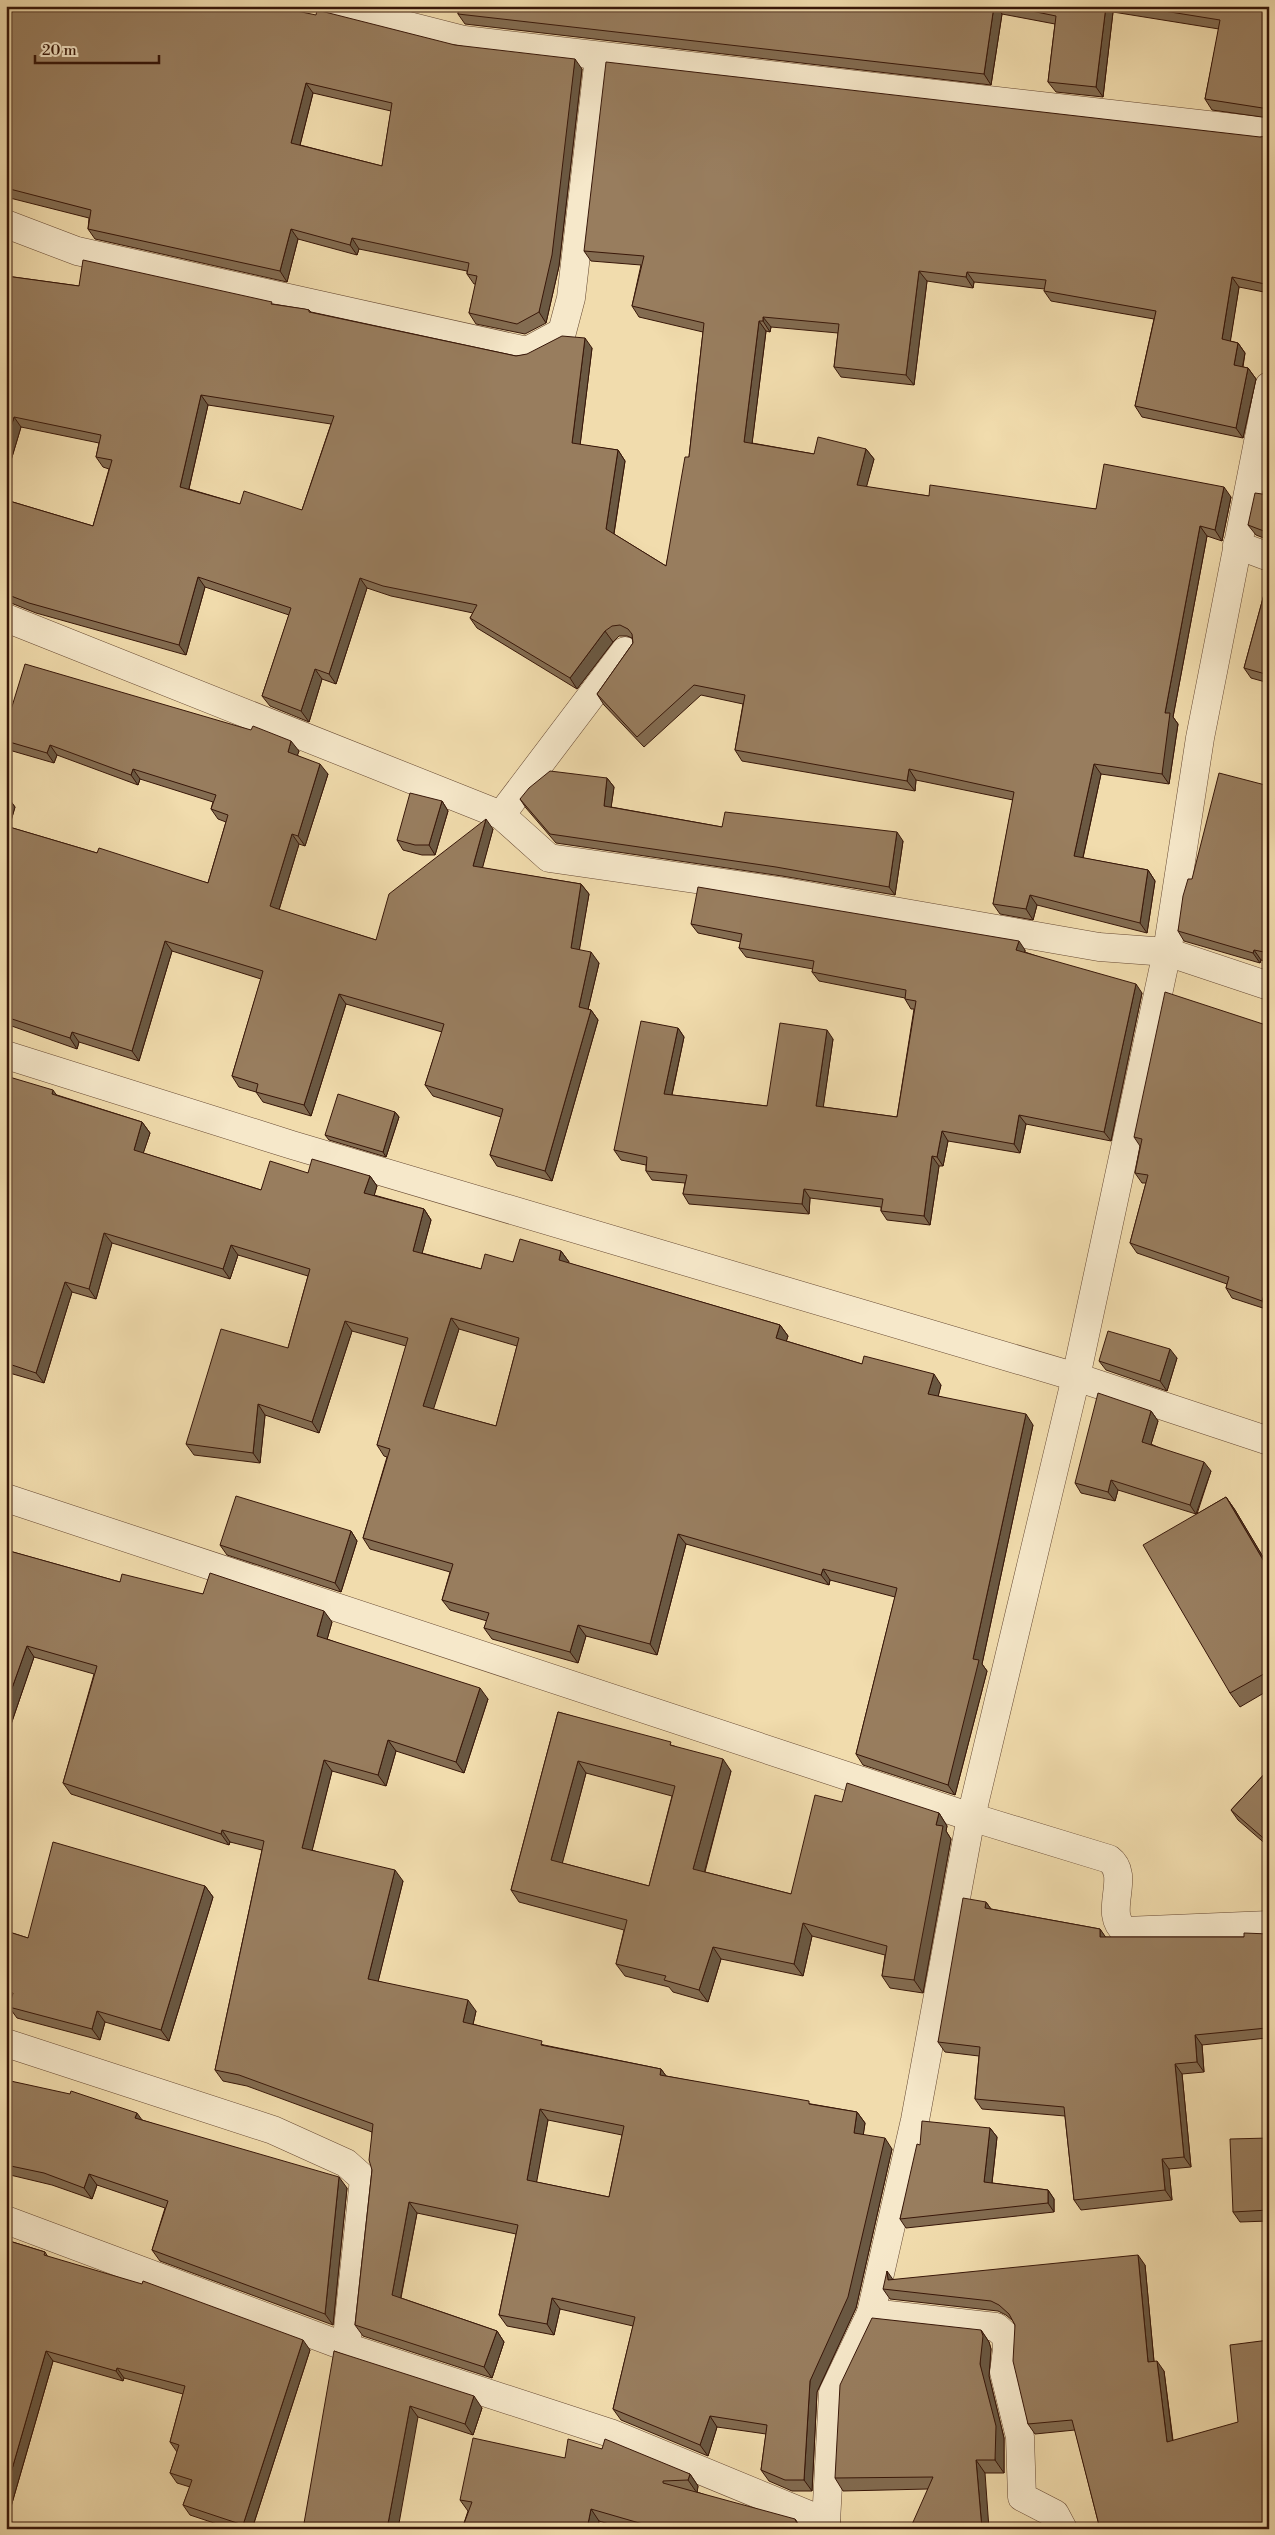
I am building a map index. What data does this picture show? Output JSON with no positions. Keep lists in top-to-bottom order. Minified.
{"scale_bar":"20 m"}
